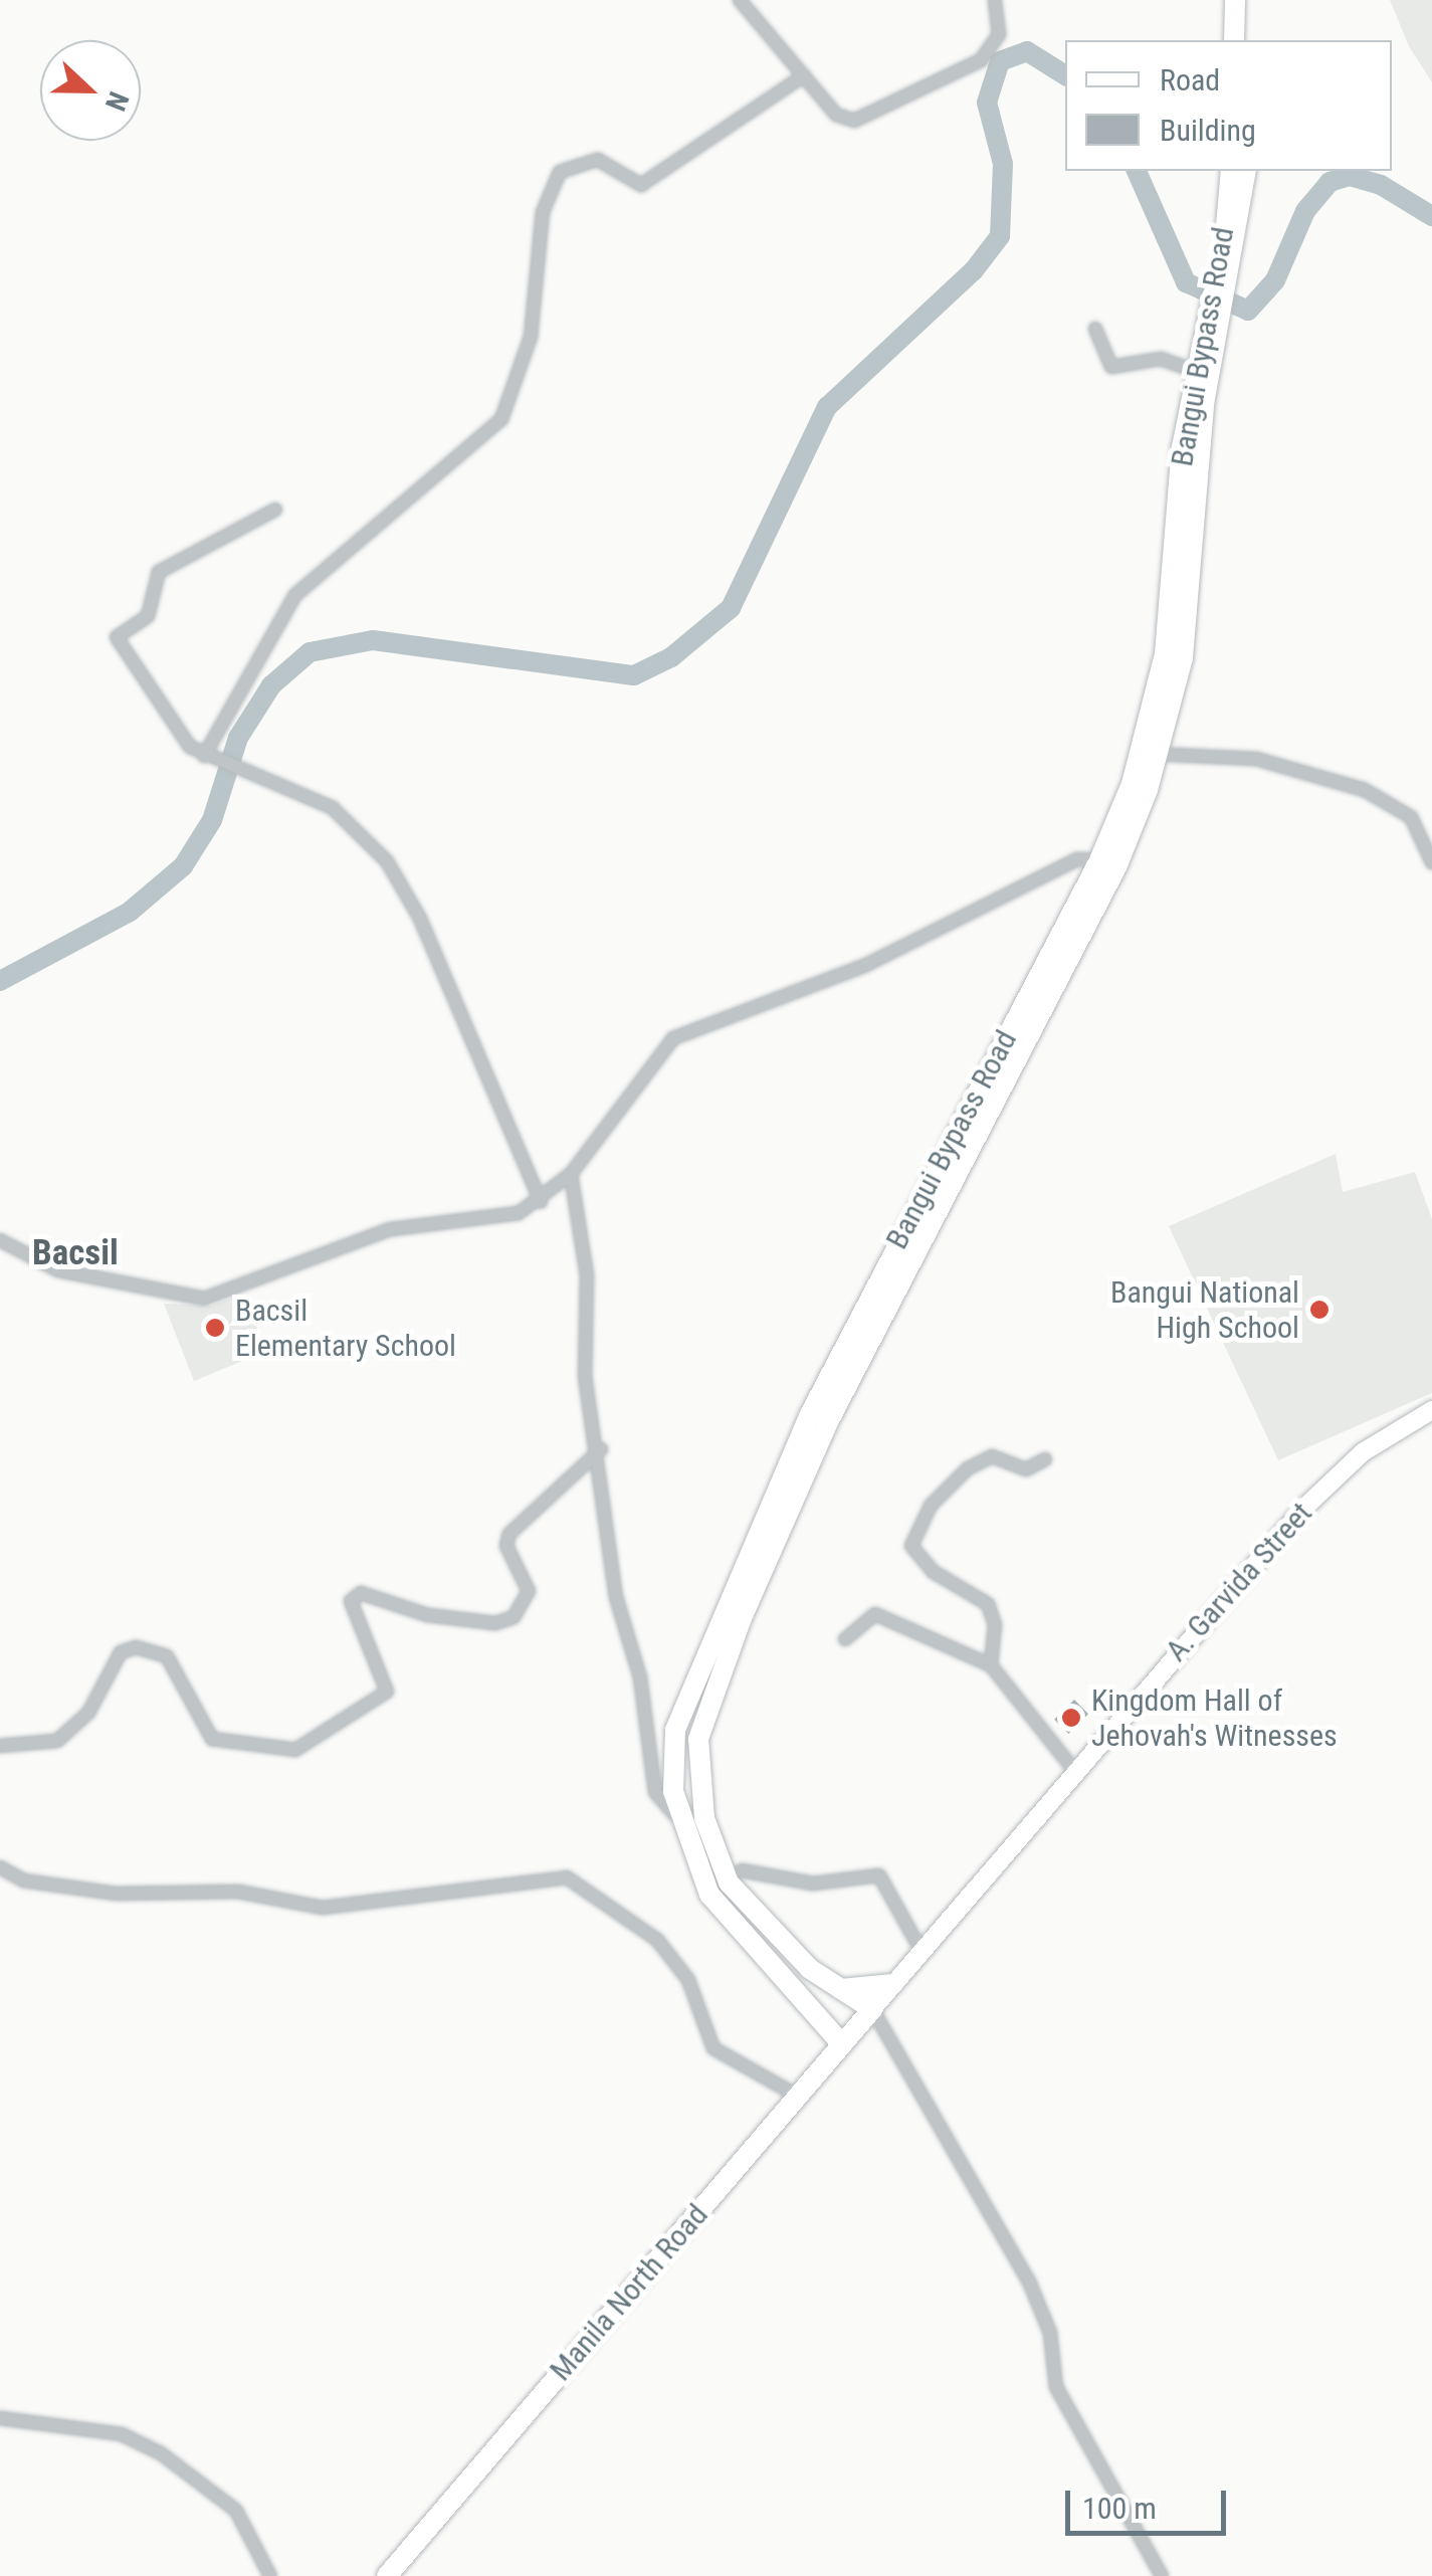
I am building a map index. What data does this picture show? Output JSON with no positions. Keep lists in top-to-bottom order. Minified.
{"streets":{"highway":["Bangui Bypass Road","Manila North Road"],"main road":["A. Garvida Street"]},"crossings":[["Bangui Bypass Road","A. Garvida Street"],["Bangui Bypass Road","Manila North Road"],["A. Garvida Street","Manila North Road"]],"districts":["Bacsil"],"places":["Bangui National High School","Bacsil Elementary School","Kingdom Hall of Jehovah's Witnesses"],"legend":["Road","Building"],"scale_bar":"100 m","north":"right"}
